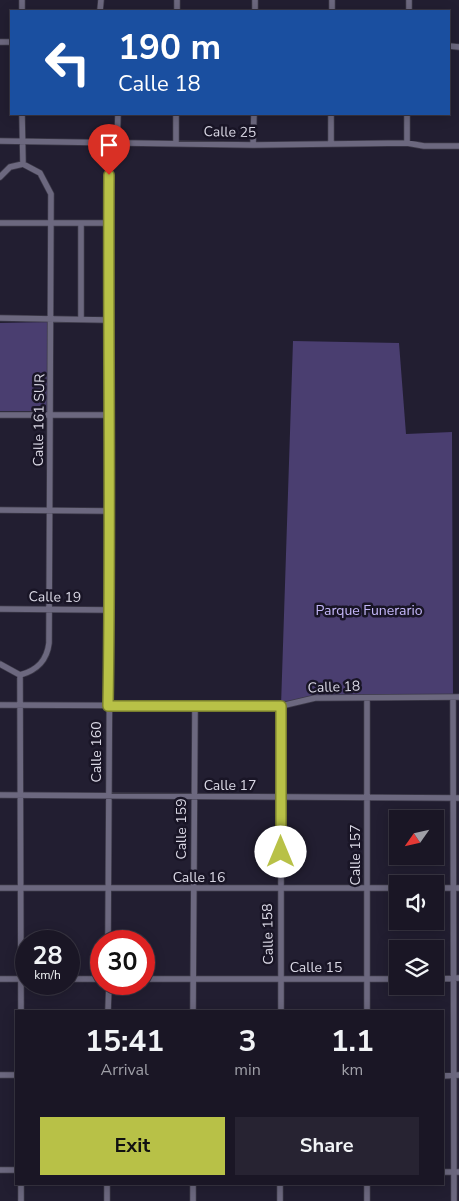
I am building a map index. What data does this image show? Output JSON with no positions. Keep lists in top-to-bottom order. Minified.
{"streets":{"street":["Calle 25","Calle 161 SUR","Calle 19","Calle 18","Calle 160","Calle 17","Calle 159","Calle 157","Calle 16","Calle 158","Calle 15"]},"crossings":[["Calle 25","Calle 160"],["Calle 161 SUR","Calle 19"],["Calle 19","Calle 160"],["Calle 18","Calle 160"],["Calle 18","Calle 159"],["Calle 18","Calle 157"],["Calle 18","Calle 158"],["Calle 160","Calle 17"],["Calle 160","Calle 16"],["Calle 17","Calle 159"],["Calle 17","Calle 157"],["Calle 17","Calle 158"],["Calle 159","Calle 16"],["Calle 159","Calle 15"],["Calle 157","Calle 16"],["Calle 157","Calle 15"],["Calle 16","Calle 158"],["Calle 158","Calle 15"]],"parks":["Parque Funerario"],"north":"bottom left","page":{"turn":["190 m","Calle 18"],"speed":"28 km/h","limit":"30","eta":["15:41","Arrival","3","min","1.1","km"],"buttons":["Exit","Share"]}}
